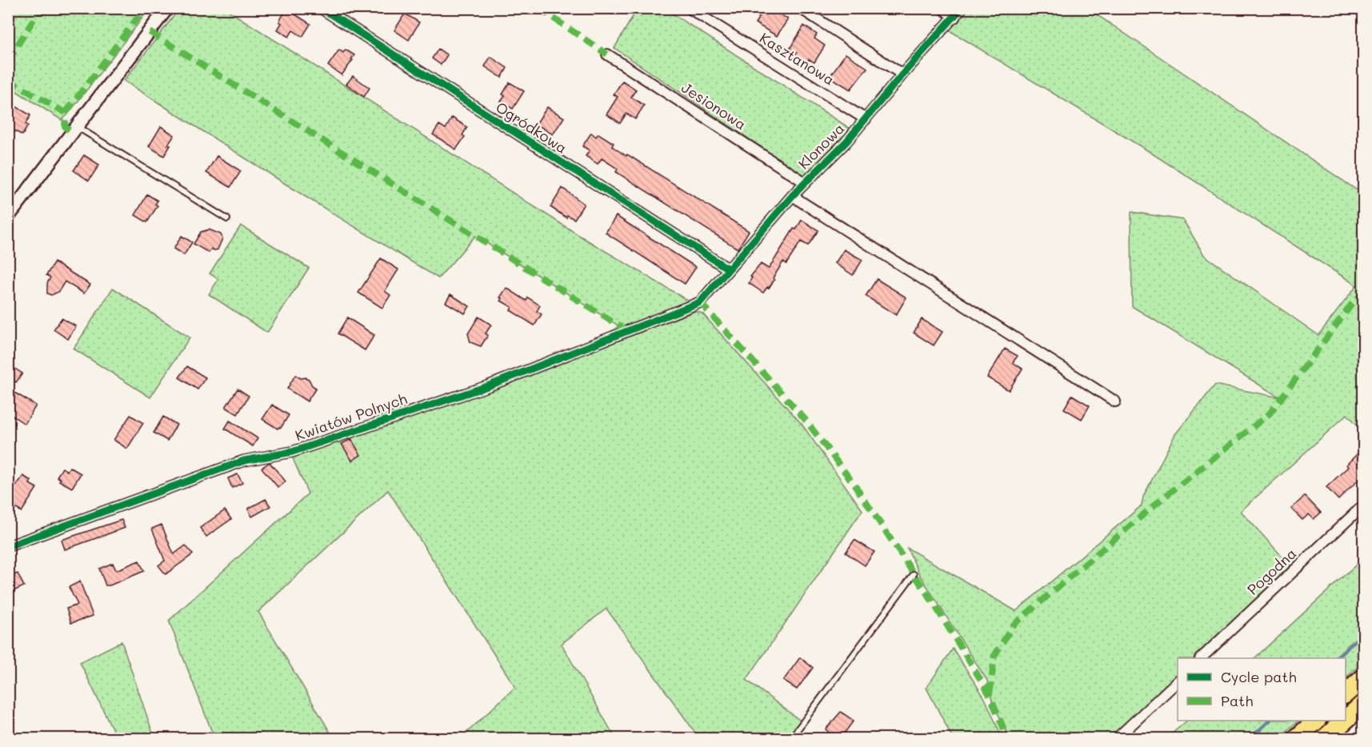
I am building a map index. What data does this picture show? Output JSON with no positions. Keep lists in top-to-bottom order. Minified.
{"streets":{"street":["Kasztanowa","Jesionowa","Ogródkowa","Klonowa","Kwiatów Polnych","Pogodna"]},"crossings":[["Kasztanowa","Klonowa"],["Jesionowa","Klonowa"],["Ogródkowa","Klonowa"],["Klonowa","Kwiatów Polnych"]],"legend":["Cycle path","Path"]}
